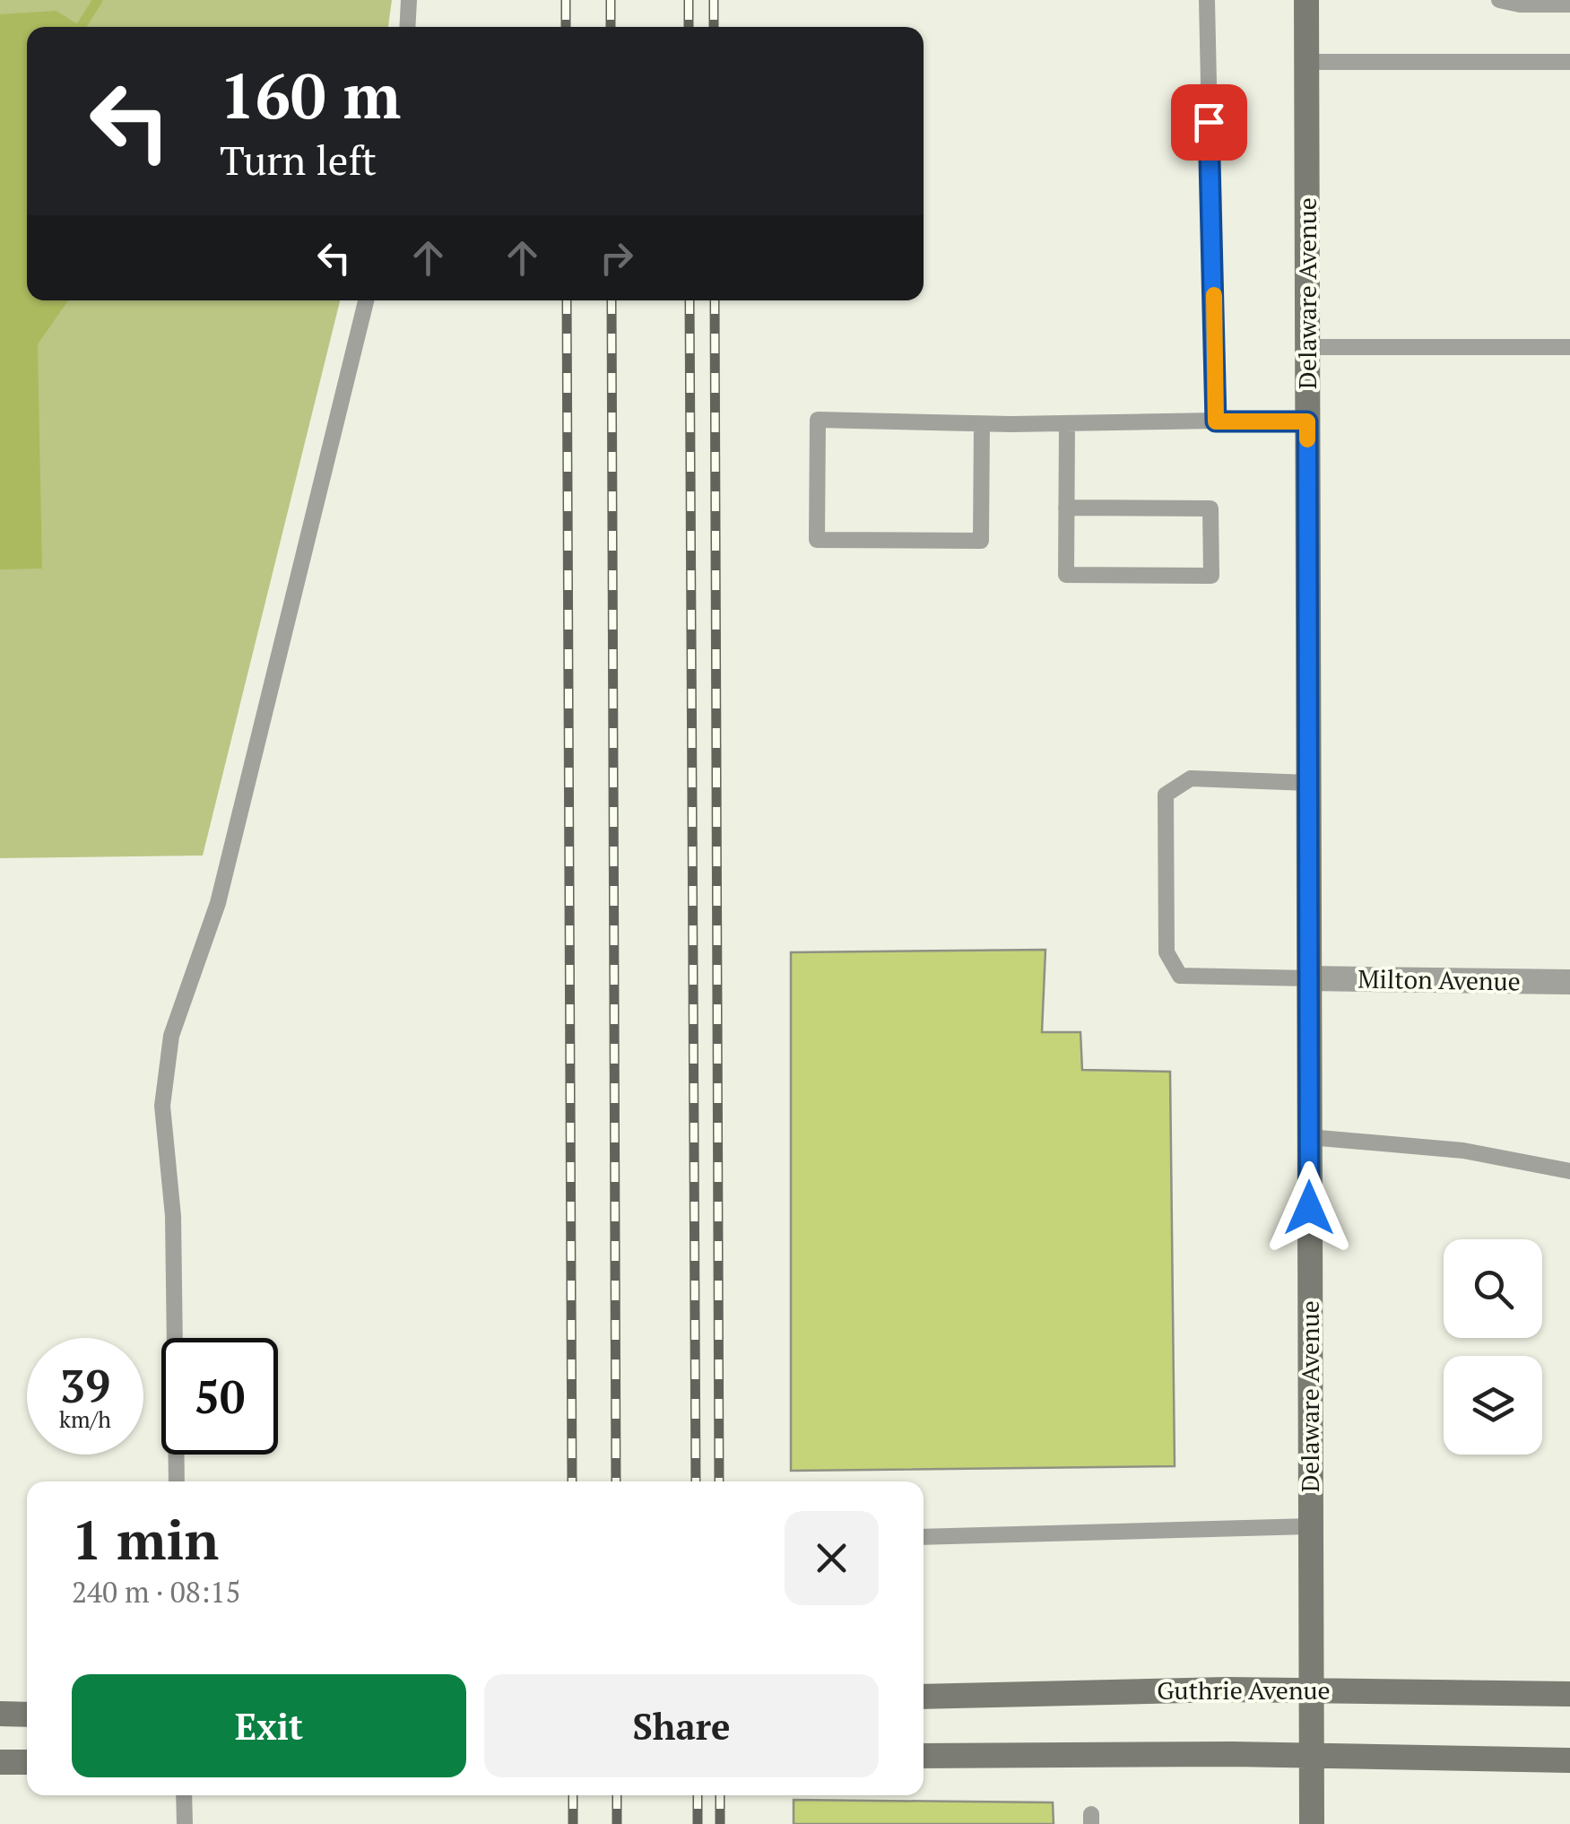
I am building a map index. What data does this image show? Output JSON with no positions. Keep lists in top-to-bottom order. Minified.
{"streets":{"main road":["Delaware Avenue","Guthrie Avenue"],"street":["Milton Avenue"]},"crossings":[["Delaware Avenue","Milton Avenue"],["Delaware Avenue","Guthrie Avenue"]],"page":{"turn":["160 m","Turn left"],"speed":"39 km/h","limit":"50","heading":["1 min","240 m · 08:15"],"buttons":["Exit","Share"]}}
